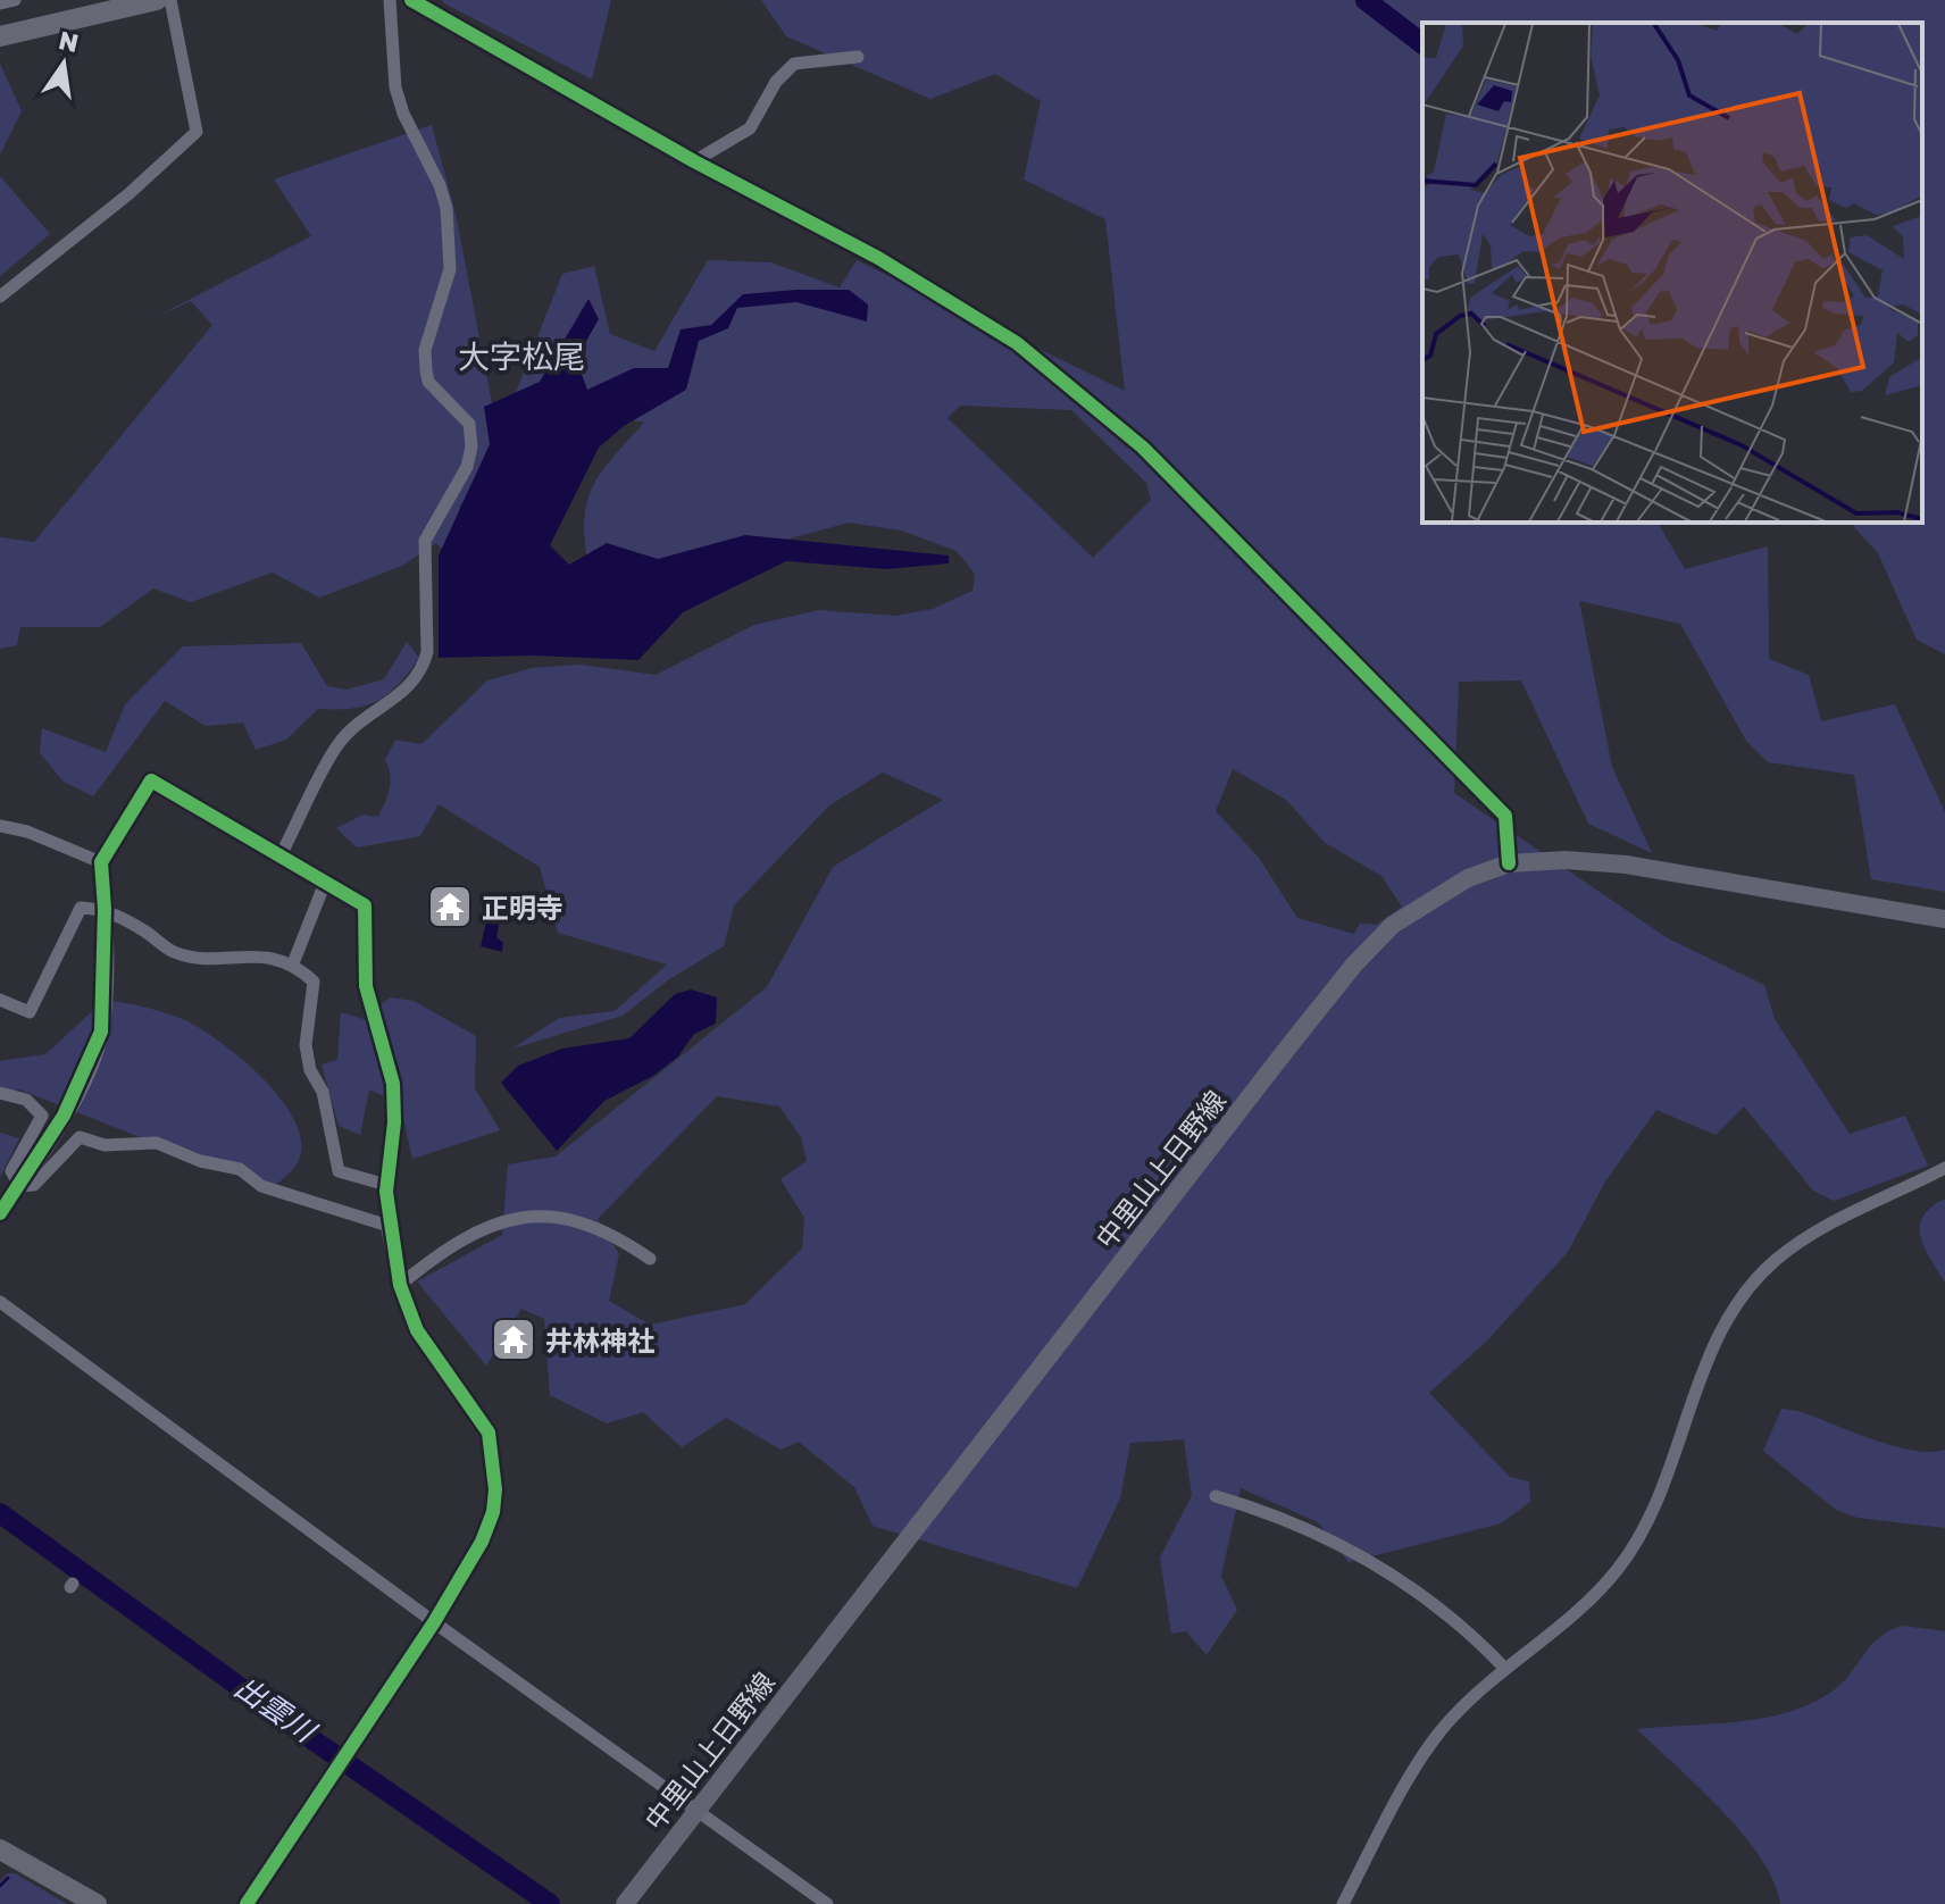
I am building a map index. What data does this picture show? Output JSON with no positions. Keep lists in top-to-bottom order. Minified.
{"streets":{"main road":["中里山上日野線"]},"districts":["大字松尾"],"water":["出雲川"],"places":{"temple":["正明寺","井林神社"]},"north":"top"}
